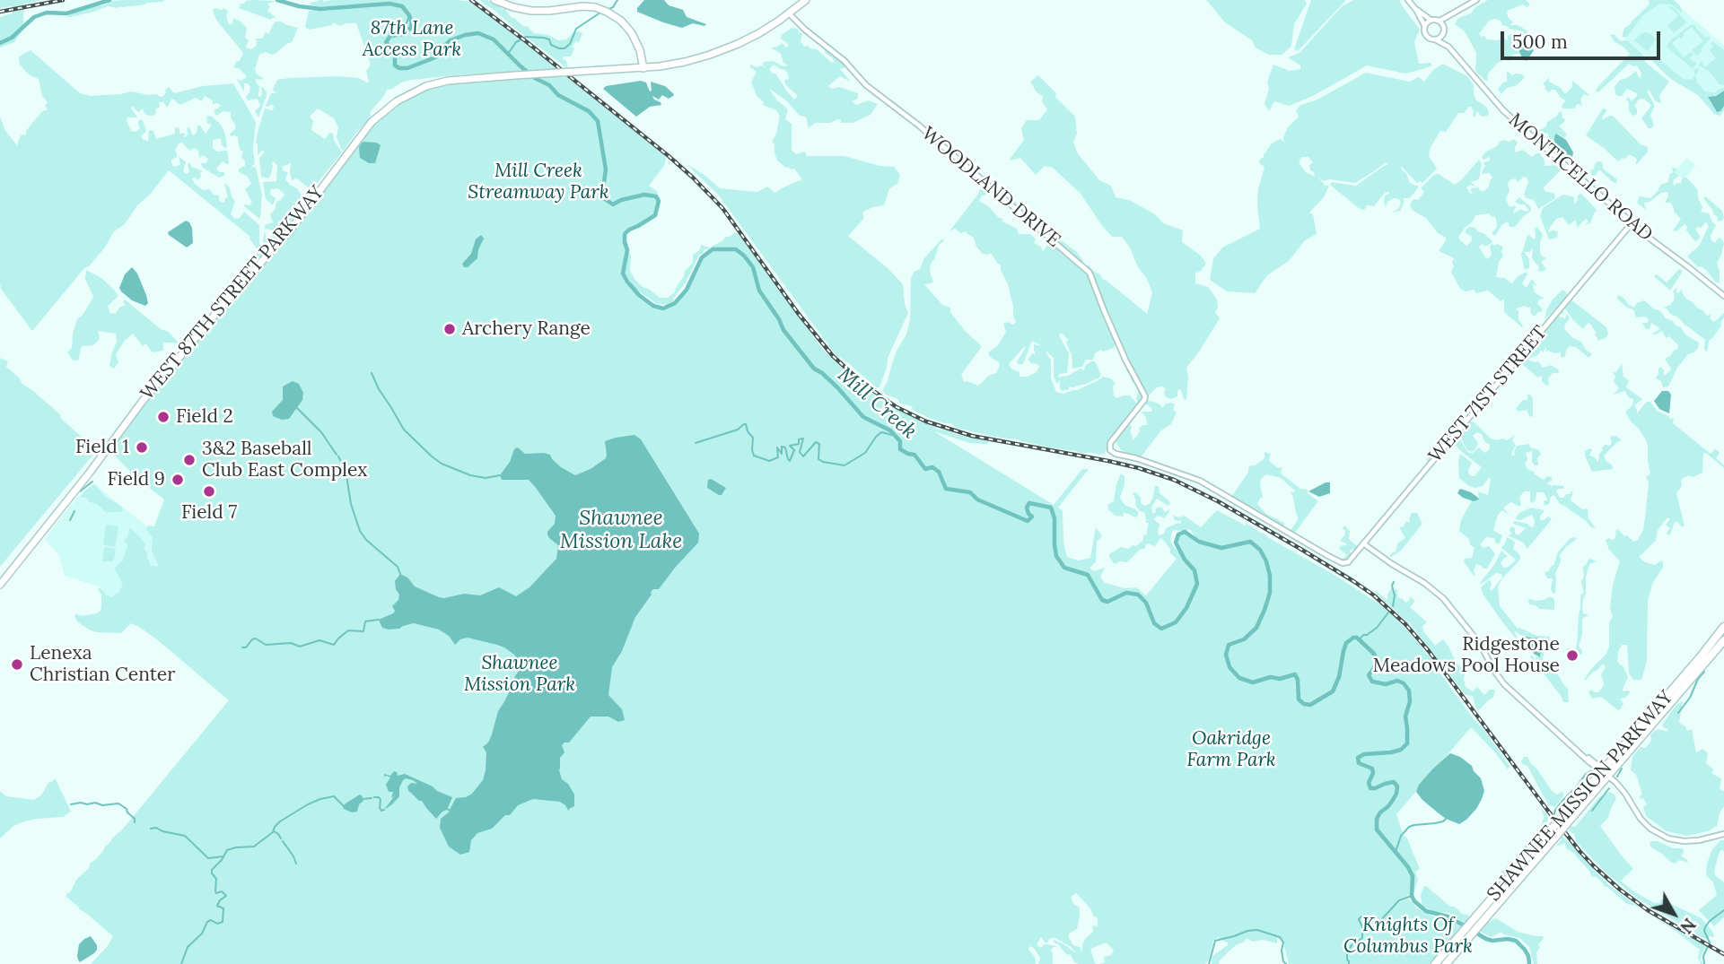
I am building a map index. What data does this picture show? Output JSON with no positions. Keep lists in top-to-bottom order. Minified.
{"streets":{"highway":["SHAWNEE MISSION PARKWAY"],"main road":["WEST 87TH STREET PARKWAY"],"street":["MONTICELLO ROAD","WOODLAND DRIVE","WEST 71ST STREET"]},"crossings":[["MONTICELLO ROAD","WEST 71ST STREET"],["WOODLAND DRIVE","WEST 87TH STREET PARKWAY"],["WOODLAND DRIVE","WEST 71ST STREET"]],"water":["Mill Creek","Shawnee Mission Lake"],"parks":["87th Lane Access Park","Mill Creek Streamway Park","Shawnee Mission Park","Oakridge Farm Park","Knights Of Columbus Park"],"places":["Archery Range","Field 2","Field 1","3&2 Baseball Club East Complex","Field 9","Field 7","Ridgestone Meadows Pool House","Lenexa Christian Center"],"scale_bar":"500 m","north":"bottom right"}
